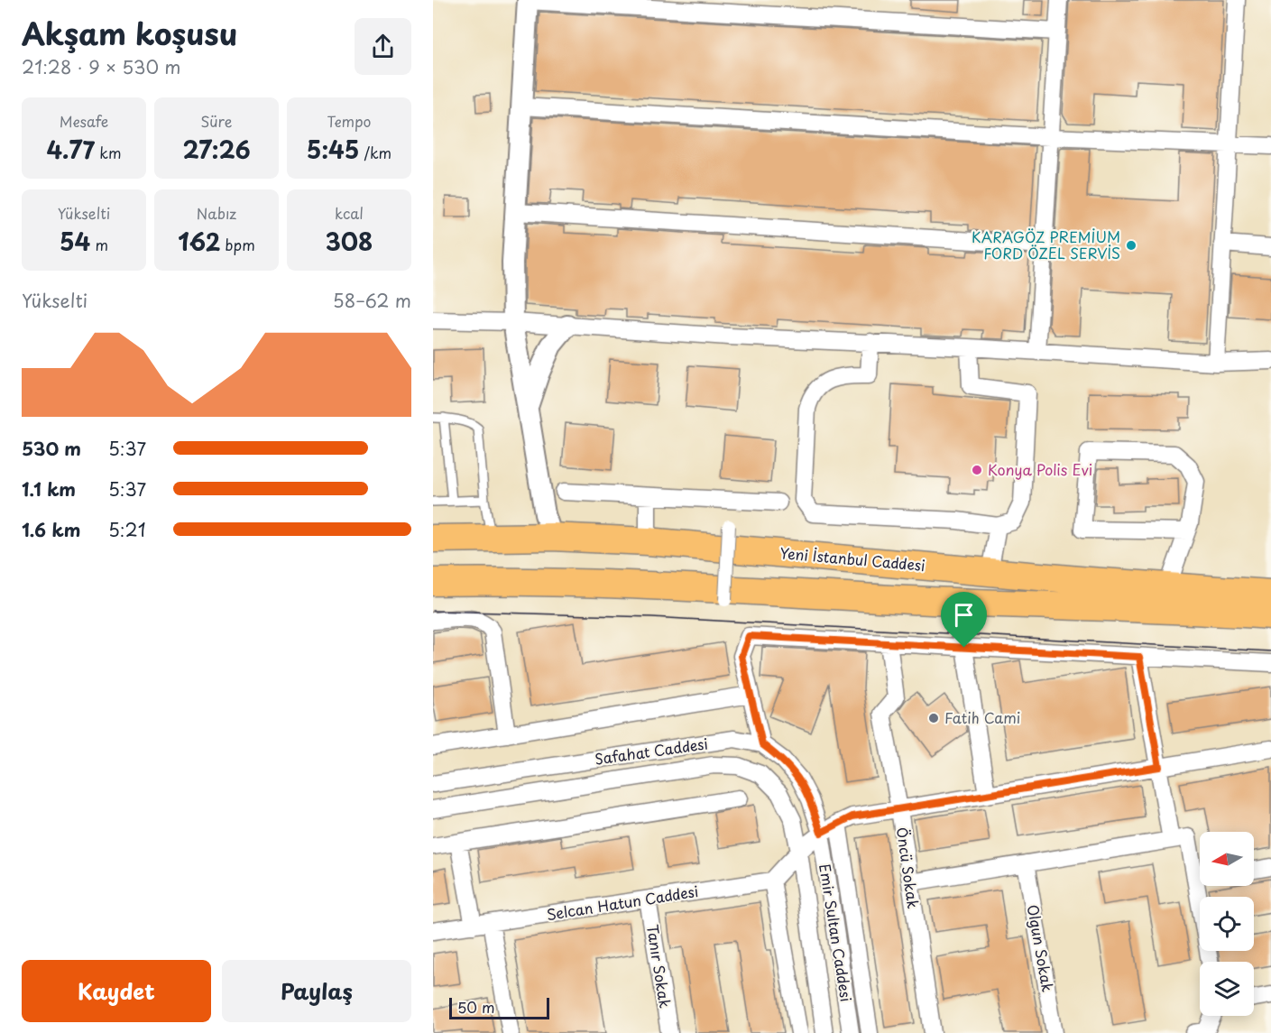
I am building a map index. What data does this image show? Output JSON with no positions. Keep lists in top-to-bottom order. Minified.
{"streets":{"highway":["Yeni İstanbul Caddesi"],"street":["Safahat Caddesi","Öncü Sokak","Selcan Hatun Caddesi","Emir Sultan Caddesi","Olgun Sokak","Tanır Sokak"]},"crossings":[["Safahat Caddesi","Emir Sultan Caddesi"],["Selcan Hatun Caddesi","Tanır Sokak"]],"places":["KARAGÖZ PREMİUM FORD ÖZEL SERVİS","Konya Polis Evi","Fatih Cami"],"scale_bar":"50 m","north":"left","page":{"heading":["Akşam koşusu","21:28 · 9 × 530 m"],"stats":[["Mesafe","4.77 km"],["Süre","27:26"],["Tempo","5:45 /km"],["Yükselti","54 m"],["Nabız","162 bpm"],["kcal","308"]],"chart":["Yükselti","58–62 m"],"list":[{"name":"530 m","note":"5:37"},{"name":"1.1 km","note":"5:37"},{"name":"1.6 km","note":"5:21"}],"buttons":["Kaydet","Paylaş"],"scale":"50 m"}}
